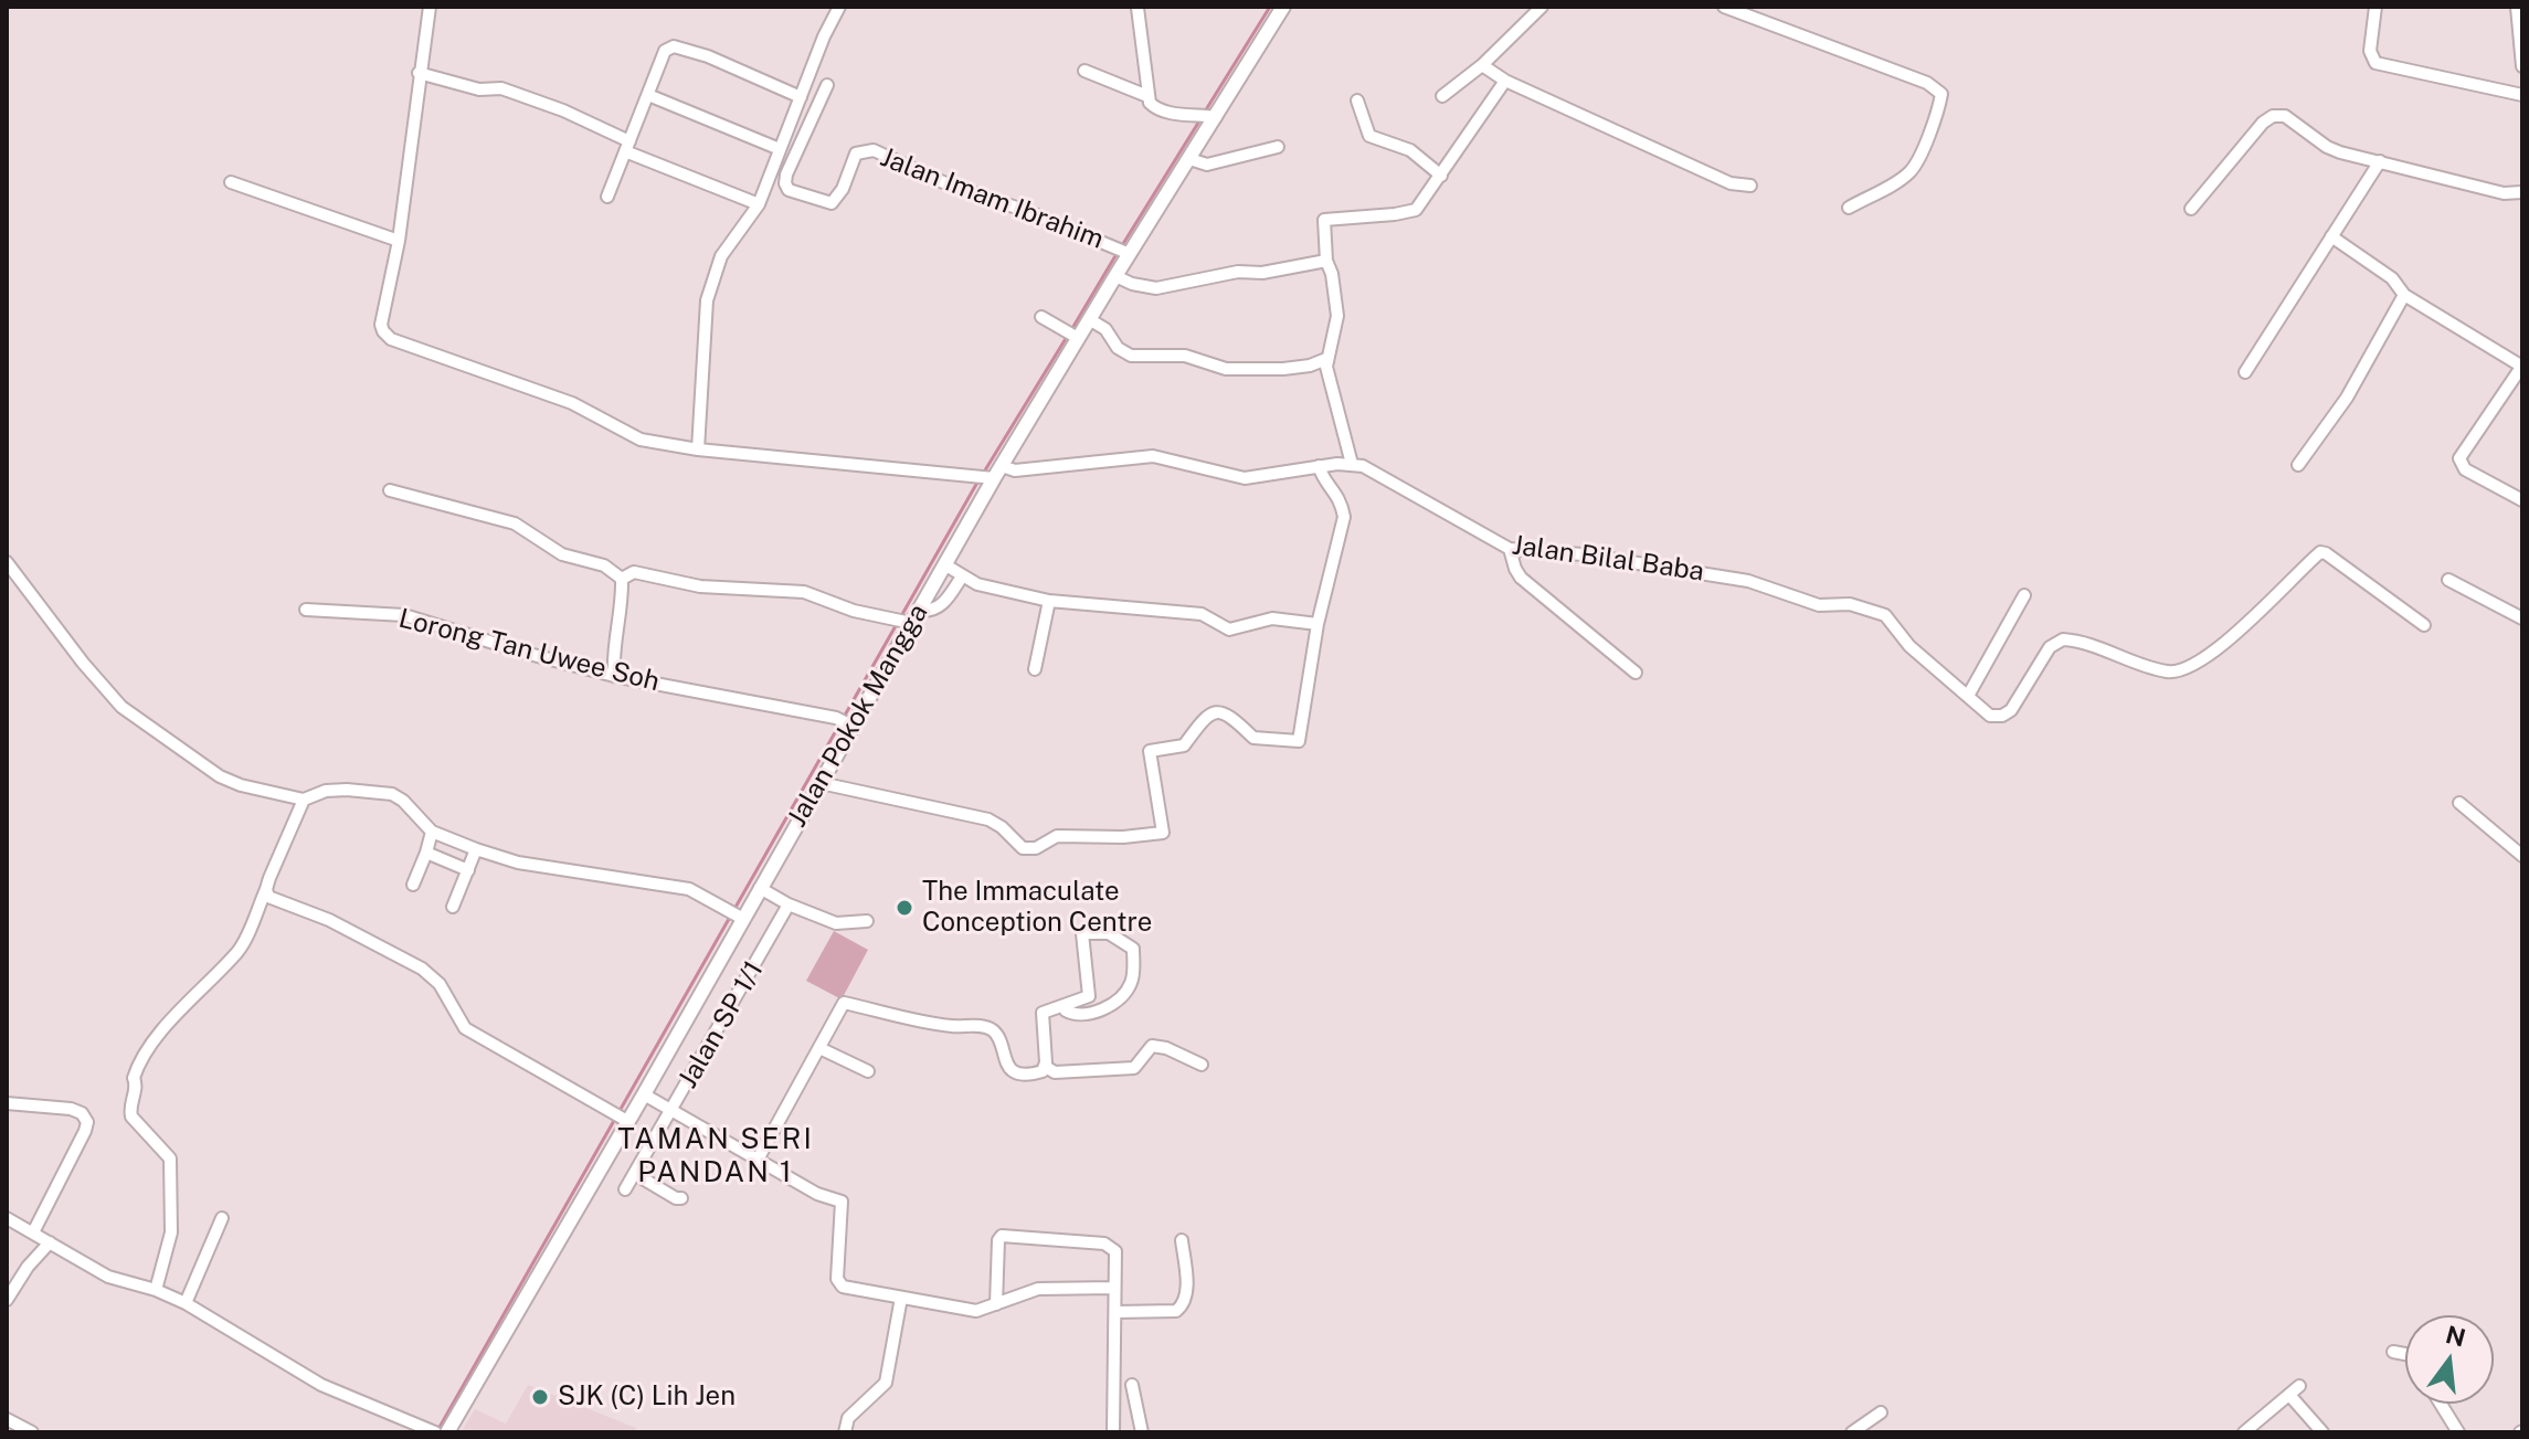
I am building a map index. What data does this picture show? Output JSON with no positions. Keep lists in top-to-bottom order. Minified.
{"streets":{"main road":["Jalan Pokok Mangga"],"street":["Jalan Imam Ibrahim","Jalan Bilal Baba","Lorong Tan Uwee Soh","Jalan SP 1/1"]},"crossings":[["Jalan Imam Ibrahim","Jalan Pokok Mangga"],["Jalan Bilal Baba","Jalan Pokok Mangga"],["Lorong Tan Uwee Soh","Jalan Pokok Mangga"]],"districts":["TAMAN SERI PANDAN 1"],"places":["The Immaculate Conception Centre","SJK (C) Lih Jen"],"north":"top"}
